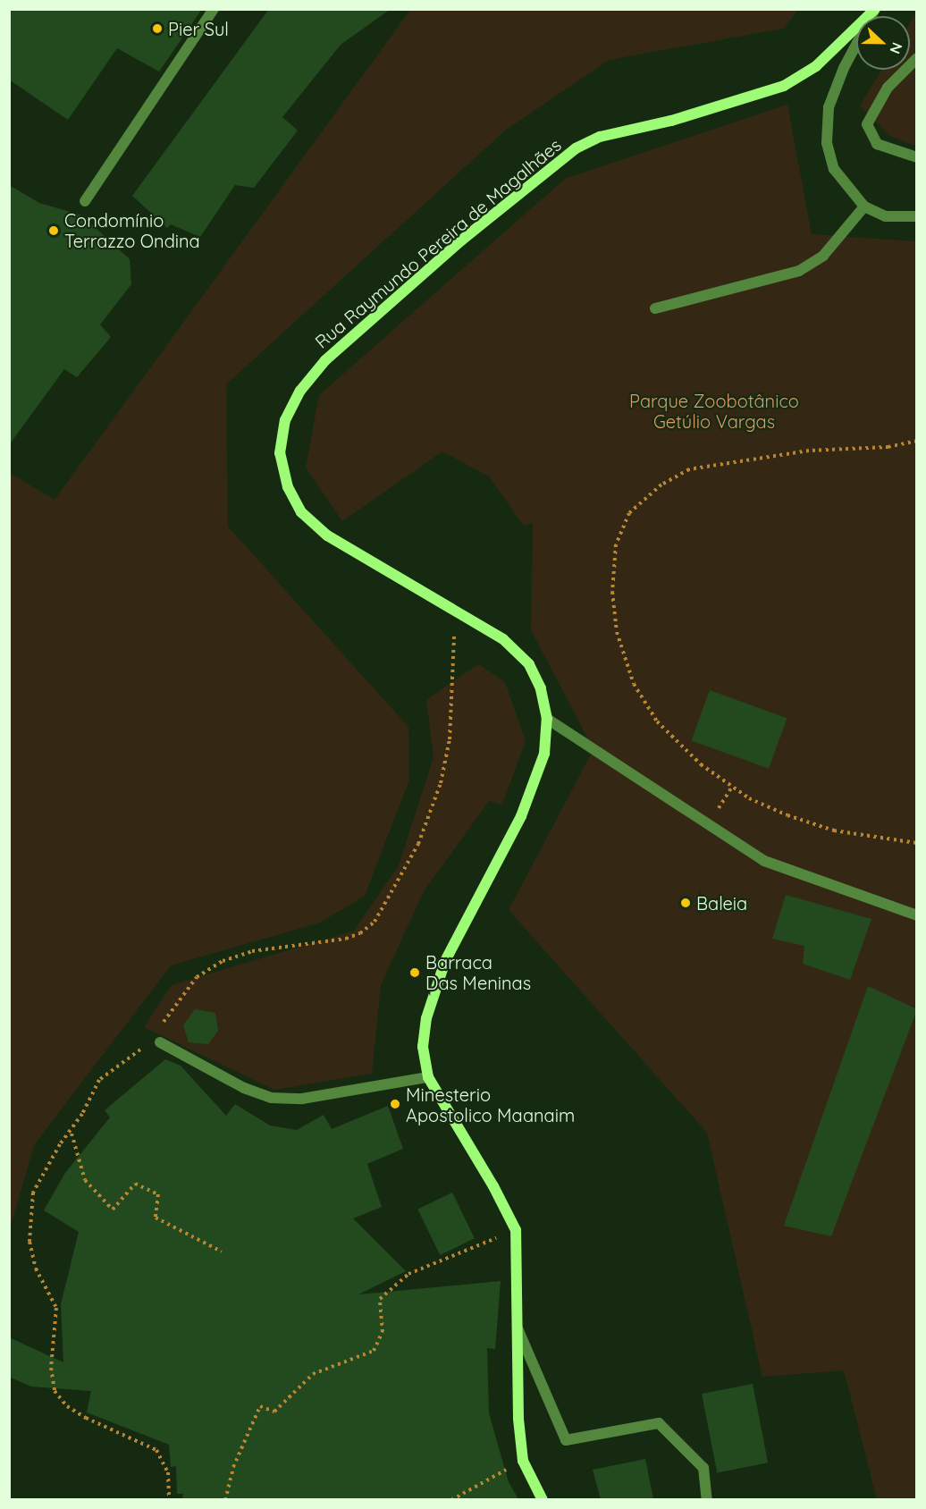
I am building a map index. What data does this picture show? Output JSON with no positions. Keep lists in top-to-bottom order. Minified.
{"streets":{"street":["Rua Raymundo Pereira de Magalhães"]},"parks":["Parque Zoobotânico Getúlio Vargas"],"places":["Pier Sul","Condomínio Terrazzo Ondina","Baleia","Barraca Das Meninas","Minesterio Apostolico Maanaim"],"north":"right"}
